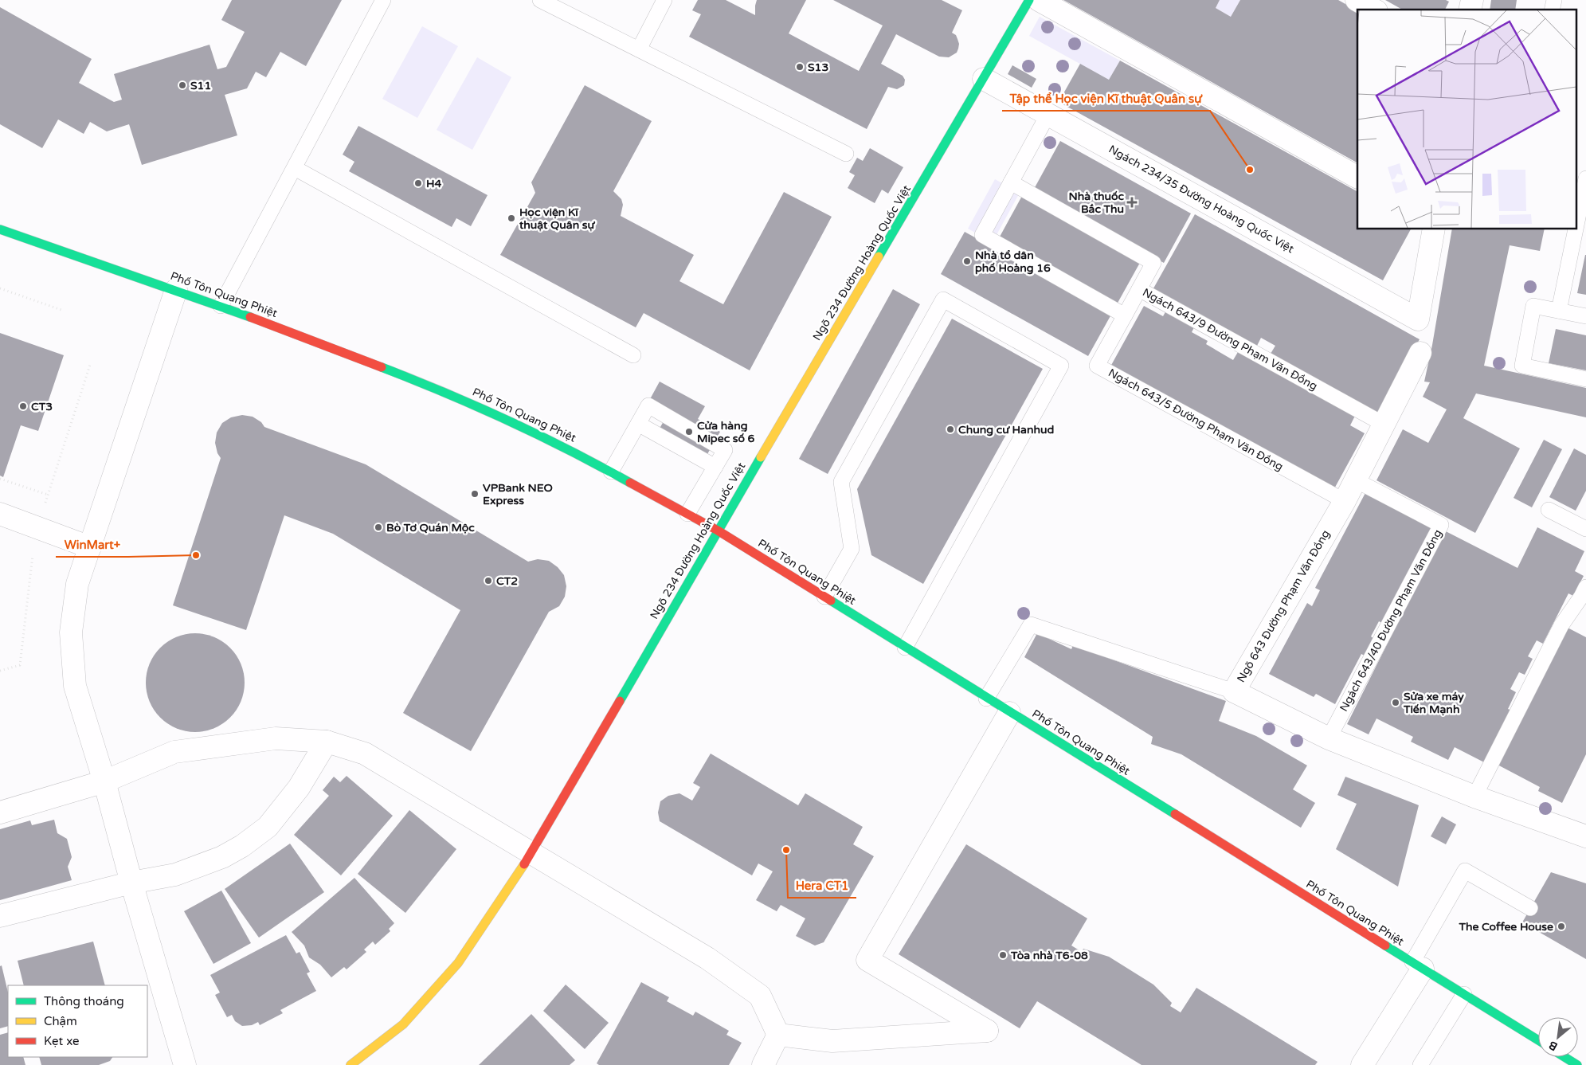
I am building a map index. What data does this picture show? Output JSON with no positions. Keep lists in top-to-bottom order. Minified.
{"streets":{"street":["Ngách 234/35 Đường Hoàng Quốc Việt","Ngõ 234 Đường Hoàng Quốc Việt","Phố Tôn Quang Phiệt","Ngõ 643 Đường Phạm Văn Đồng"],"lane":["Ngách 643/9 Đường Phạm Văn Đồng","Ngách 643/5 Đường Phạm Văn Đồng","Ngách 643/40 Đường Phạm Văn Đồng"]},"crossings":[["Ngách 234/35 Đường Hoàng Quốc Việt","Ngõ 234 Đường Hoàng Quốc Việt"],["Ngõ 234 Đường Hoàng Quốc Việt","Phố Tôn Quang Phiệt"],["Ngách 643/9 Đường Phạm Văn Đồng","Ngách 643/5 Đường Phạm Văn Đồng"],["Ngách 643/9 Đường Phạm Văn Đồng","Ngõ 643 Đường Phạm Văn Đồng"],["Ngách 643/5 Đường Phạm Văn Đồng","Ngõ 643 Đường Phạm Văn Đồng"],["Ngõ 643 Đường Phạm Văn Đồng","Ngách 643/40 Đường Phạm Văn Đồng"]],"places":{"other":["S13","S11","Tập thể Học viện Kĩ thuật Quân sự","H4","Học viện Kĩ thuật Quân sự","Nhà tổ dân phố Hoàng 16","CT3","Chung cư Hanhud","Cửa hàng Mipec số 6","VPBank NEO Express","Bò Tơ Quán Mộc","WinMart+","CT2","Sửa xe máy Tiến Mạnh","Hera CT1","The Coffee House","Tòa nhà T6-08"],"health":["Nhà thuốc Bắc Thu"]},"legend":["Thông thoáng","Chậm","Kẹt xe"],"north":"bottom left"}
